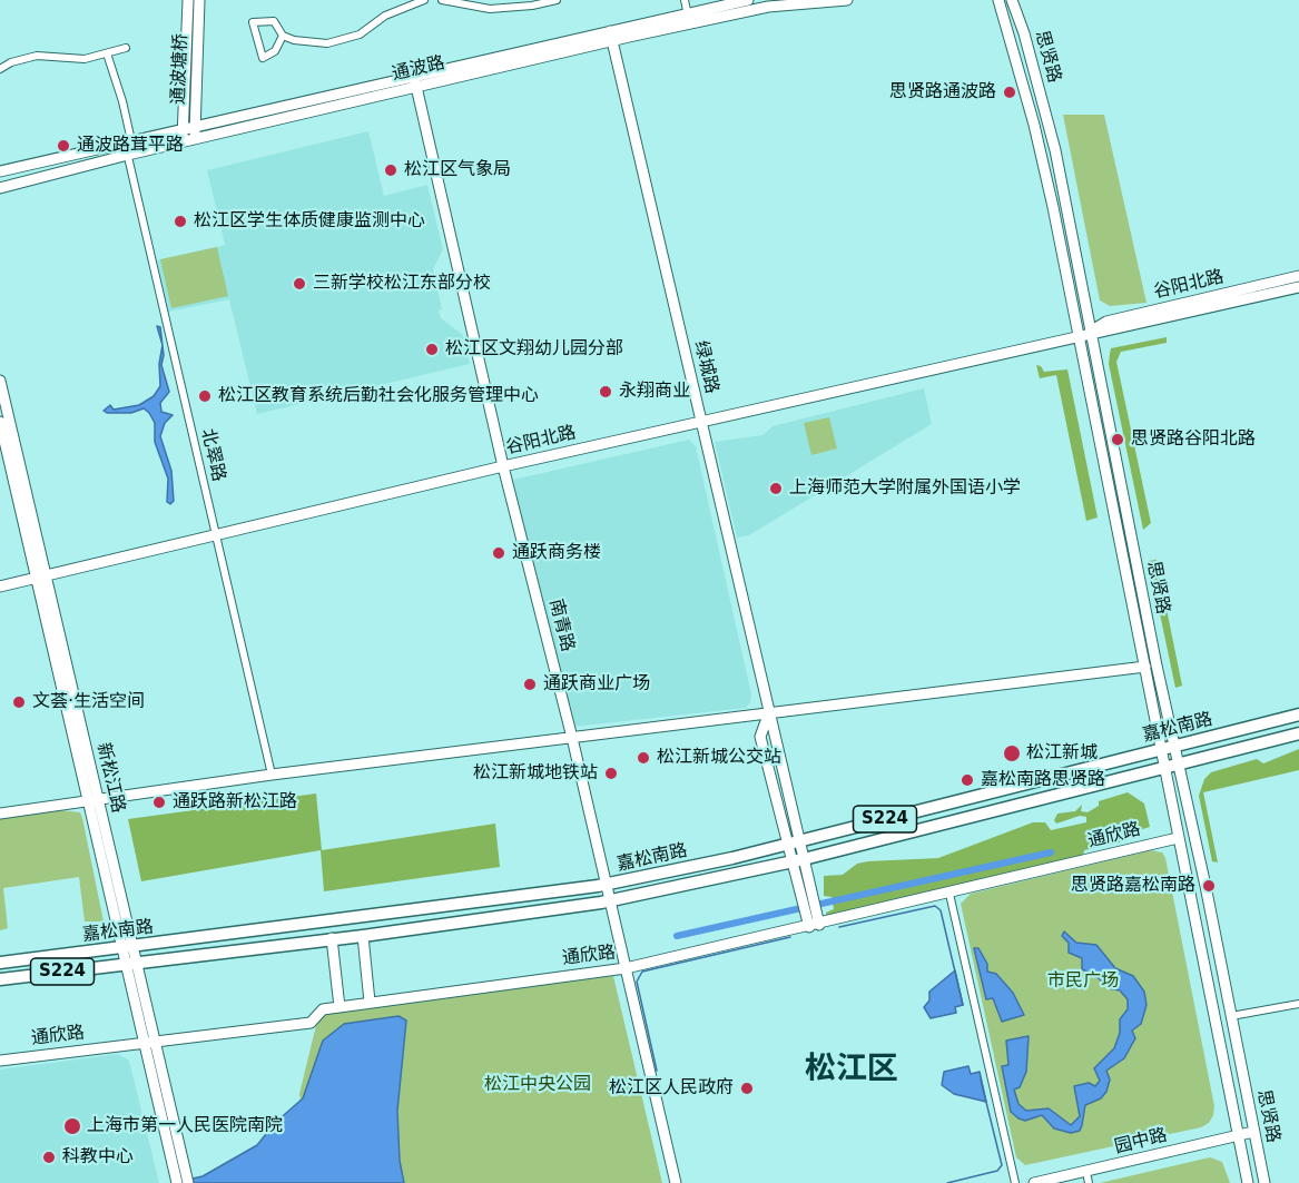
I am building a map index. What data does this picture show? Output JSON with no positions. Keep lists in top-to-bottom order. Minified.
{"streets":{"main road":["思贤路","通波塘桥","通波路","谷阳北路","绿城路","南青路","嘉松南路","新松江路","S224","通欣路","园中路"],"street":["北翠路"]},"crossings":[["思贤路","谷阳北路"],["思贤路","嘉松南路"],["思贤路","通欣路"],["思贤路","园中路"],["通波塘桥","通波路"],["通波路","绿城路"],["通波路","北翠路"],["通波路","南青路"],["谷阳北路","绿城路"],["谷阳北路","北翠路"],["谷阳北路","南青路"],["谷阳北路","新松江路"],["绿城路","嘉松南路"],["绿城路","通欣路"],["南青路","嘉松南路"],["南青路","通欣路"],["嘉松南路","新松江路"],["新松江路","通欣路"]],"districts":["松江区"],"parks":["市民广场","松江中央公园"],"places":["思贤路通波路","通波路茸平路","松江区气象局","松江区学生体质健康监测中心","三新学校松江东部分校","松江区文翔幼儿园分部","永翔商业","松江区教育系统后勤社会化服务管理中心","思贤路谷阳北路","上海师范大学附属外国语小学","通跃商务楼","通跃商业广场","文荟·生活空间","松江新城","松江新城公交站","松江新城地铁站","嘉松南路思贤路","通跃路新松江路","思贤路嘉松南路","松江区人民政府","上海市第一人民医院南院","科教中心"]}
